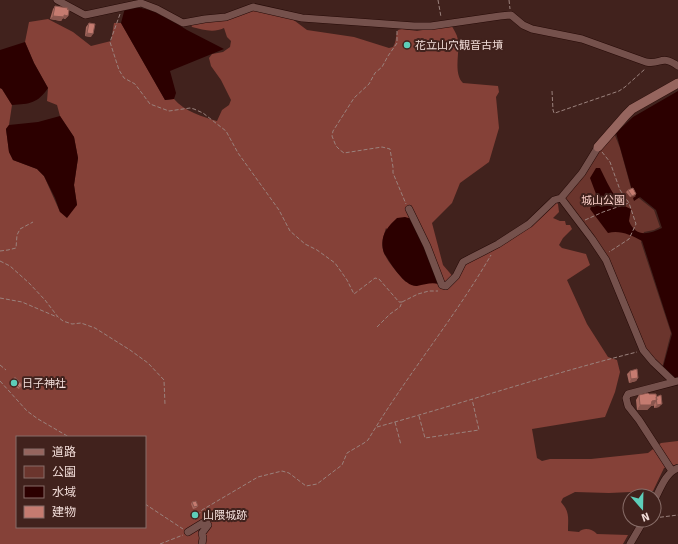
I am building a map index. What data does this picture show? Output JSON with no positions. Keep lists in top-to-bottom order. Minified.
{"parks":["城山公園"],"places":["花立山穴観音古墳","日子神社","山隈城跡"],"legend":["道路","公園","水域","建物"],"north":"bottom"}
